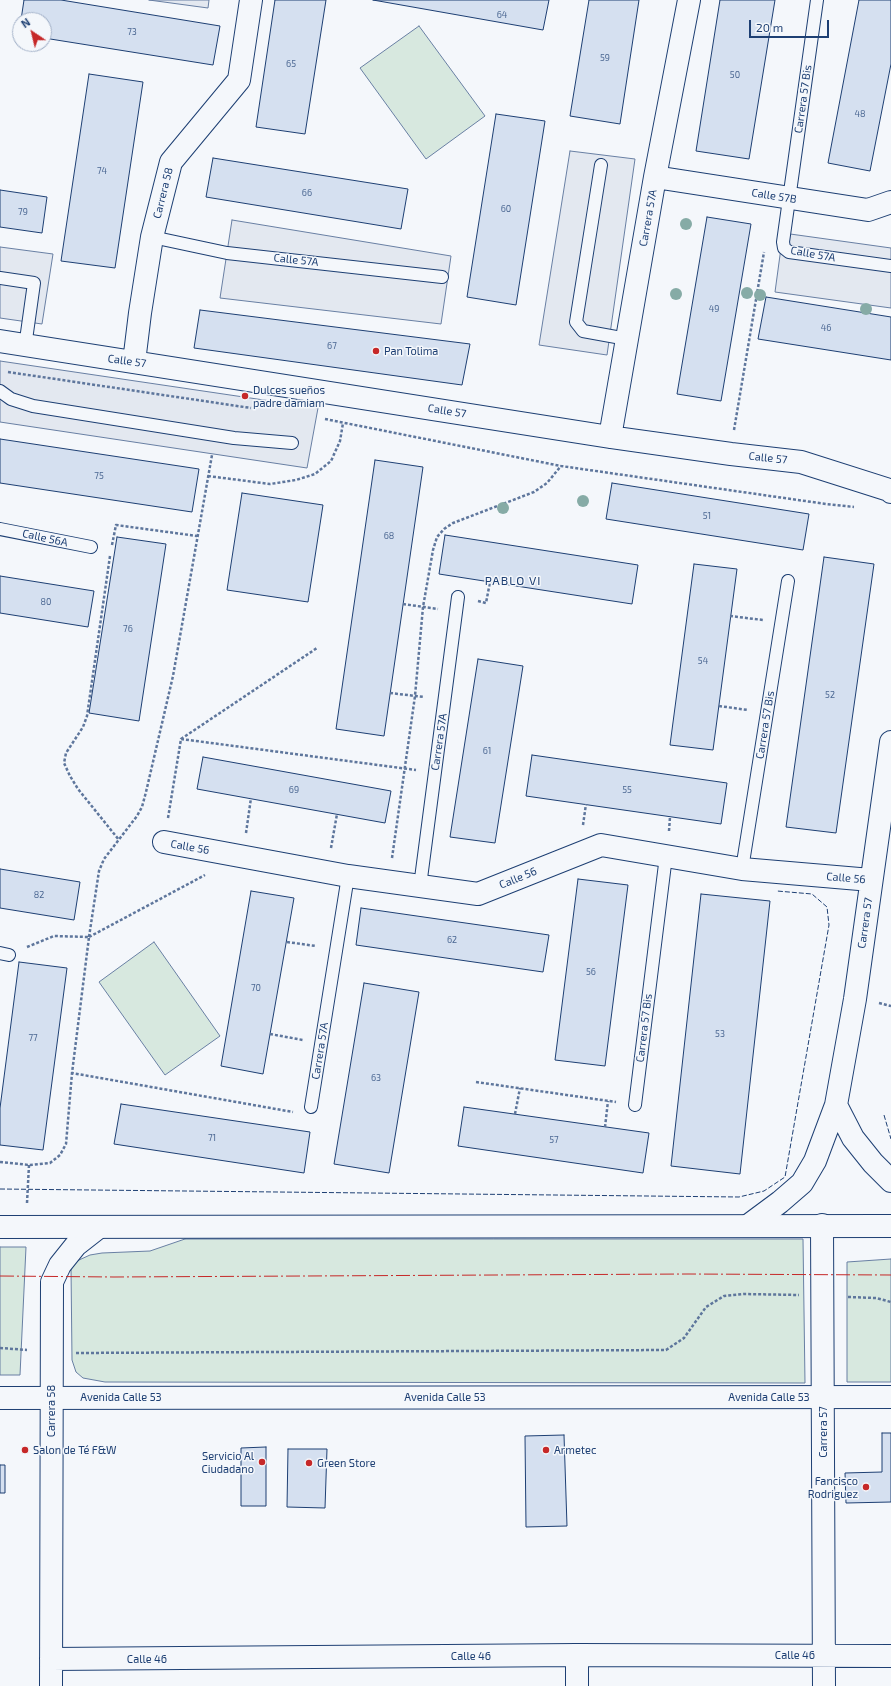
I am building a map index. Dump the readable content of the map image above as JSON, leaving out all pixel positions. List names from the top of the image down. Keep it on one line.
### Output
{"streets":{"street":["Carrera 58","Calle 57B","Carrera 57A","Calle 57","Calle 56","Carrera 57","Avenida Calle 53","Calle 46"],"lane":["Carrera 57 Bis","Calle 57A","Calle 56A"]},"crossings":[["Carrera 57 Bis","Calle 57B"],["Carrera 57 Bis","Calle 57A"],["Carrera 57 Bis","Calle 56"],["Carrera 58","Calle 57A"],["Carrera 58","Calle 57"],["Carrera 58","Avenida Calle 53"],["Carrera 58","Calle 46"],["Calle 57B","Carrera 57A"],["Calle 57B","Calle 57A"],["Carrera 57A","Calle 57"],["Carrera 57A","Calle 56"],["Calle 56","Carrera 57"],["Carrera 57","Avenida Calle 53"],["Carrera 57","Calle 46"]],"districts":["PABLO VI"],"places":["Pan Tolima","Dulces sueños padre damiam","Salon de Té F&W","Armetec","Servicio Al Ciudadano","Green Store","Fancisco Rodriguez"],"house_numbers":["64","73","59","65","50","48","74","66","60","79","49","46","67","75","51","68","80","76","54","52","61","69","55","82","62","56","70","53","77","63","71","57"],"scale_bar":"20 m","north":"top left"}
